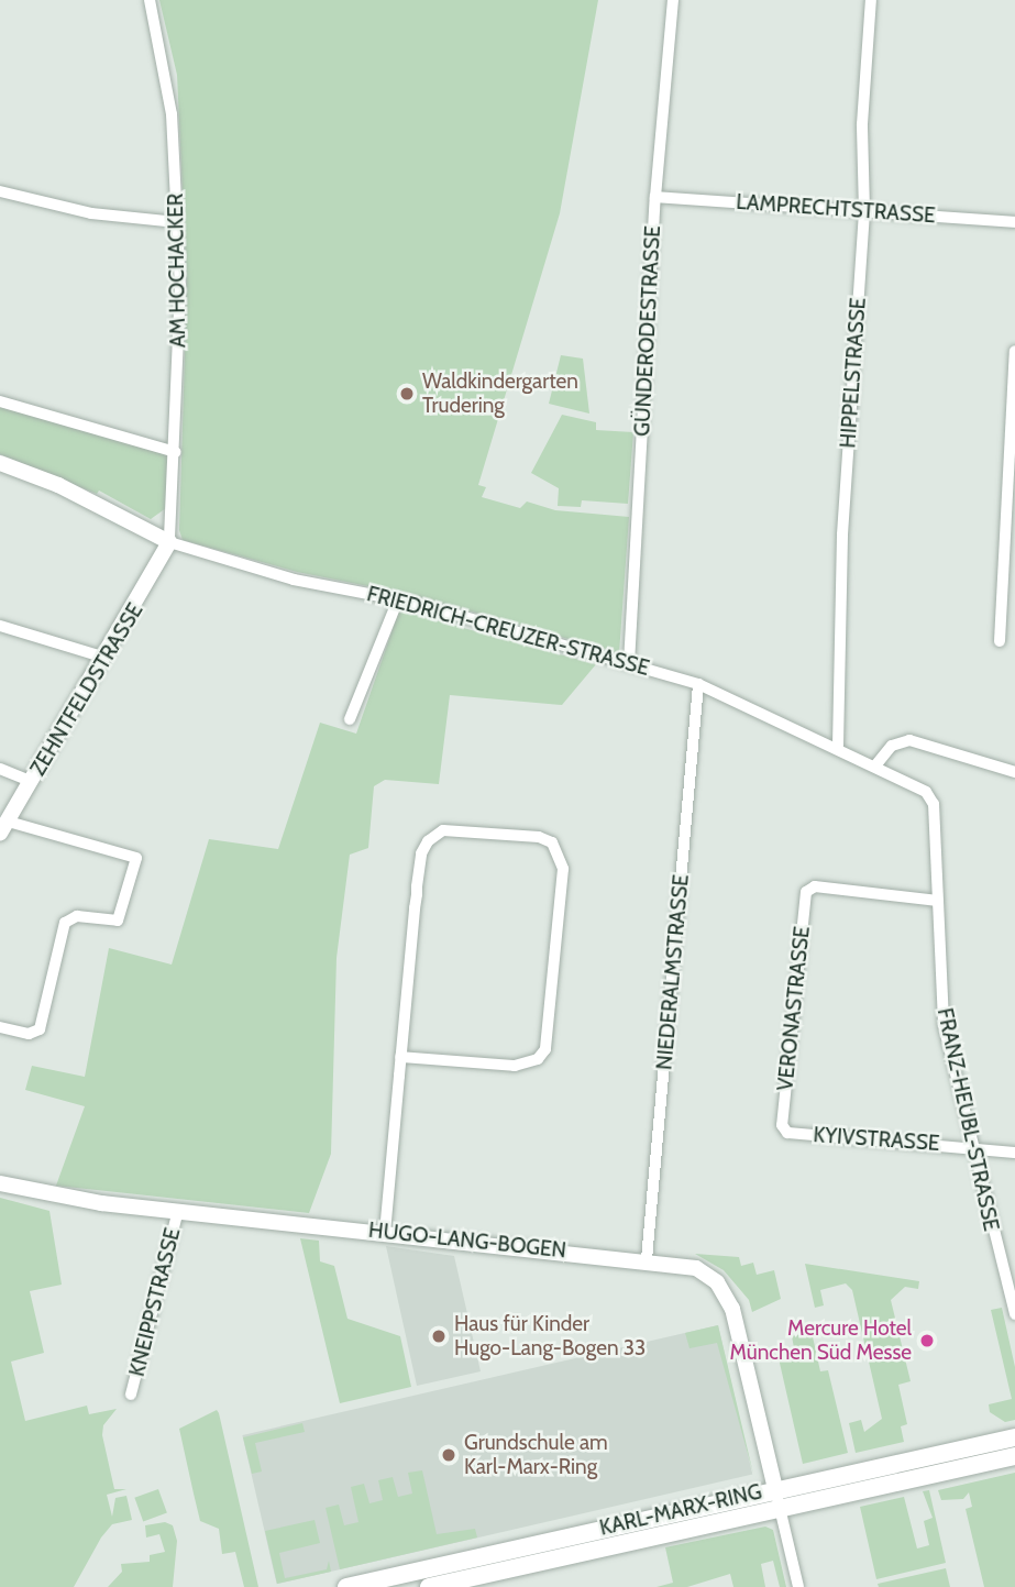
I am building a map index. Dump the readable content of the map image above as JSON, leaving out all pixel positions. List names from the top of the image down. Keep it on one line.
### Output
{"streets":{"main road":["KARL-MARX-RING"],"street":["LAMPRECHTSTRASSE","AM HOCHACKER","GÜNDERODESTRASSE","HIPPELSTRASSE","FRIEDRICH-CREUZER-STRASSE","ZEHNTFELDSTRASSE","NIEDERALMSTRASSE","VERONASTRASSE","FRANZ-HEUBL-STRASSE","KYIVSTRASSE","HUGO-LANG-BOGEN","KNEIPPSTRASSE"]},"crossings":[["LAMPRECHTSTRASSE","GÜNDERODESTRASSE"],["LAMPRECHTSTRASSE","HIPPELSTRASSE"],["AM HOCHACKER","FRIEDRICH-CREUZER-STRASSE"],["AM HOCHACKER","ZEHNTFELDSTRASSE"],["GÜNDERODESTRASSE","FRIEDRICH-CREUZER-STRASSE"],["HIPPELSTRASSE","FRIEDRICH-CREUZER-STRASSE"],["HIPPELSTRASSE","FRANZ-HEUBL-STRASSE"],["FRIEDRICH-CREUZER-STRASSE","ZEHNTFELDSTRASSE"],["FRIEDRICH-CREUZER-STRASSE","NIEDERALMSTRASSE"],["FRIEDRICH-CREUZER-STRASSE","FRANZ-HEUBL-STRASSE"],["NIEDERALMSTRASSE","HUGO-LANG-BOGEN"],["VERONASTRASSE","FRANZ-HEUBL-STRASSE"],["VERONASTRASSE","KYIVSTRASSE"],["FRANZ-HEUBL-STRASSE","KYIVSTRASSE"],["HUGO-LANG-BOGEN","KNEIPPSTRASSE"],["HUGO-LANG-BOGEN","KARL-MARX-RING"]],"places":["Waldkindergarten Trudering","Haus für Kinder Hugo-Lang-Bogen 33","Mercure Hotel München Süd Messe","Grundschule am Karl-Marx-Ring"]}
